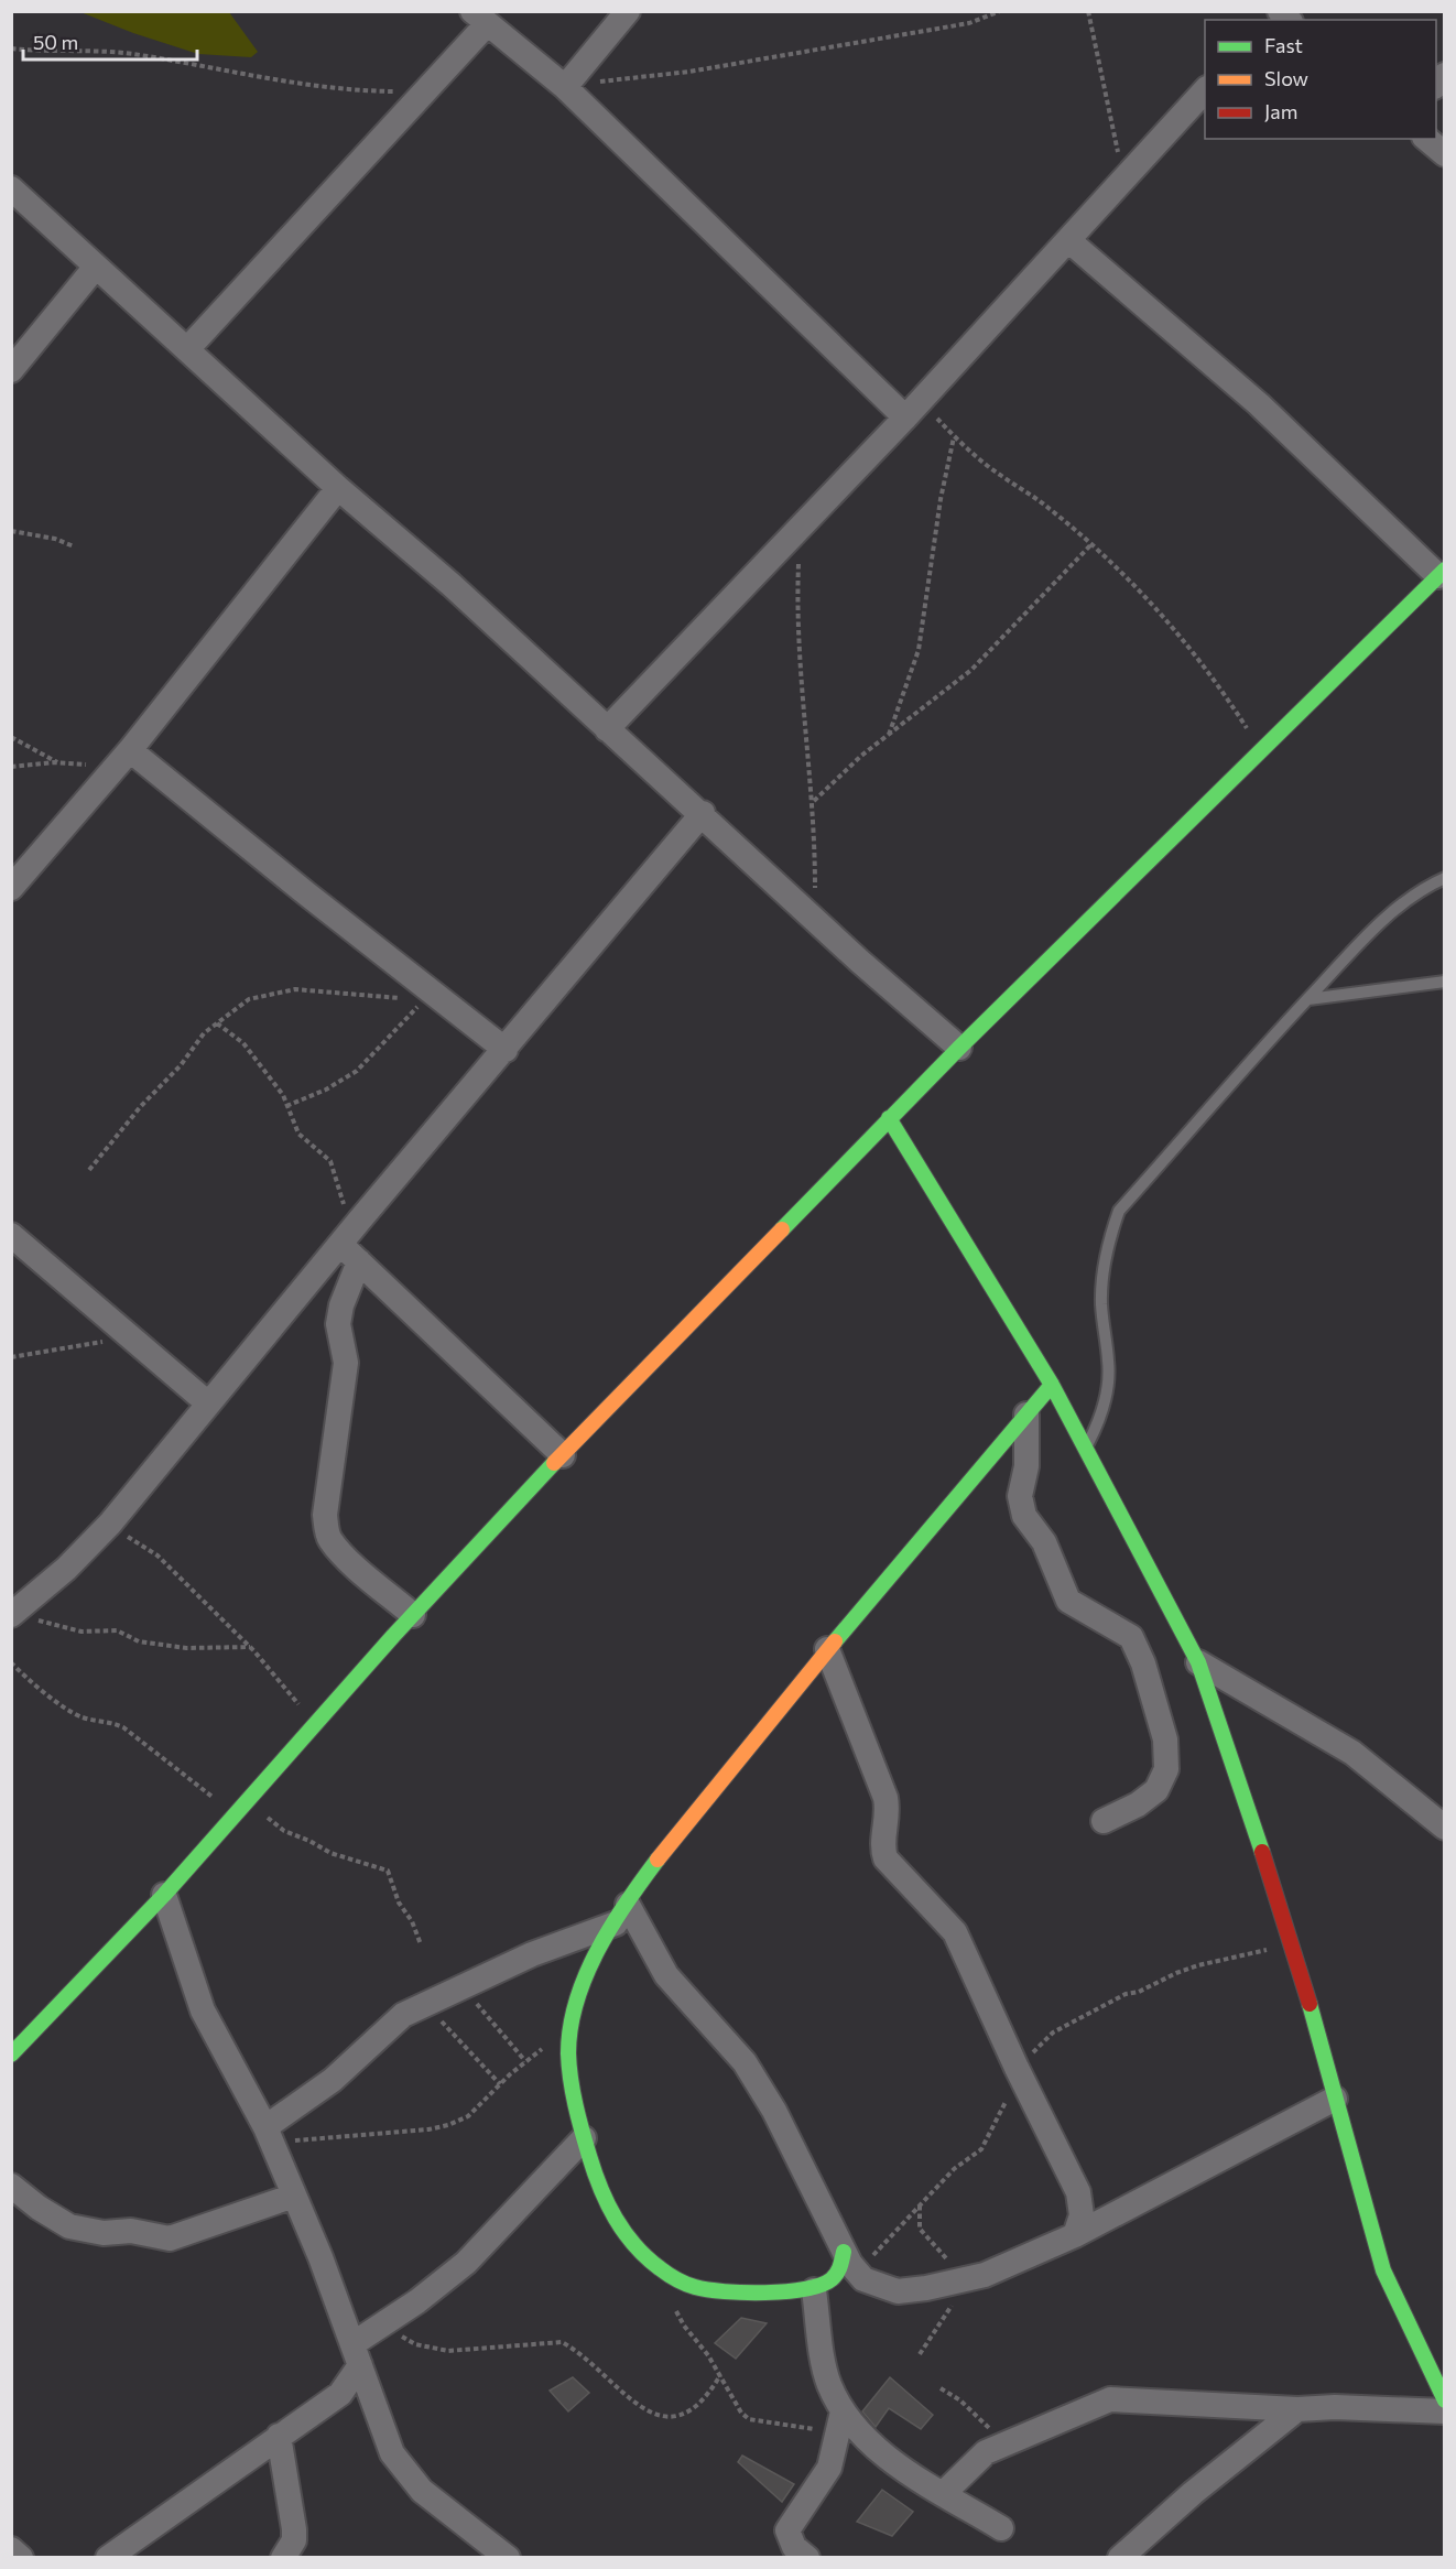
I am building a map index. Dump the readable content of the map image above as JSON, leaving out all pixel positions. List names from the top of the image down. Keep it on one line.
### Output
{"legend":["Fast","Slow","Jam"],"scale_bar":"50 m"}
